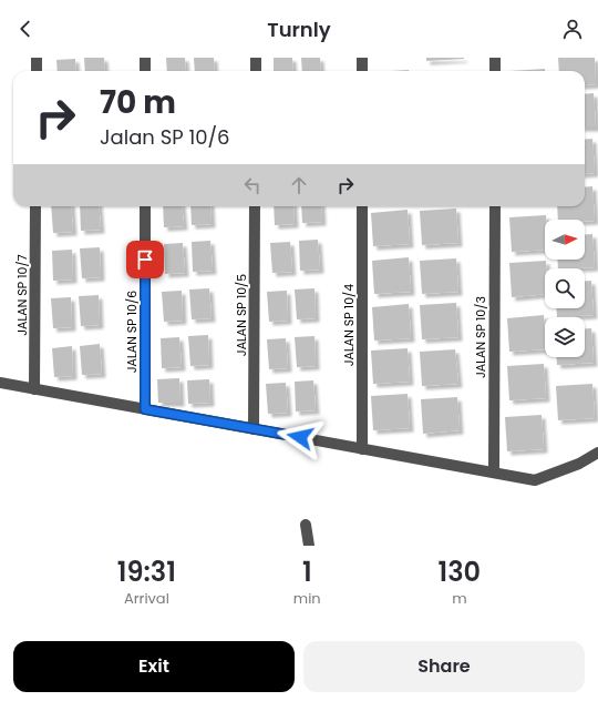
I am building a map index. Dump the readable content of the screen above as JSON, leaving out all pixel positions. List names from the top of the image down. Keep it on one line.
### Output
{"streets":{"street":["JALAN SP 10/7","JALAN SP 10/5","JALAN SP 10/4","JALAN SP 10/6","JALAN SP 10/3"]},"north":"right","page":{"header":"Turnly","turn":["70 m","Jalan SP 10/6"],"eta":["19:31","Arrival","1","min","130","m"],"buttons":["Exit","Share"]}}
